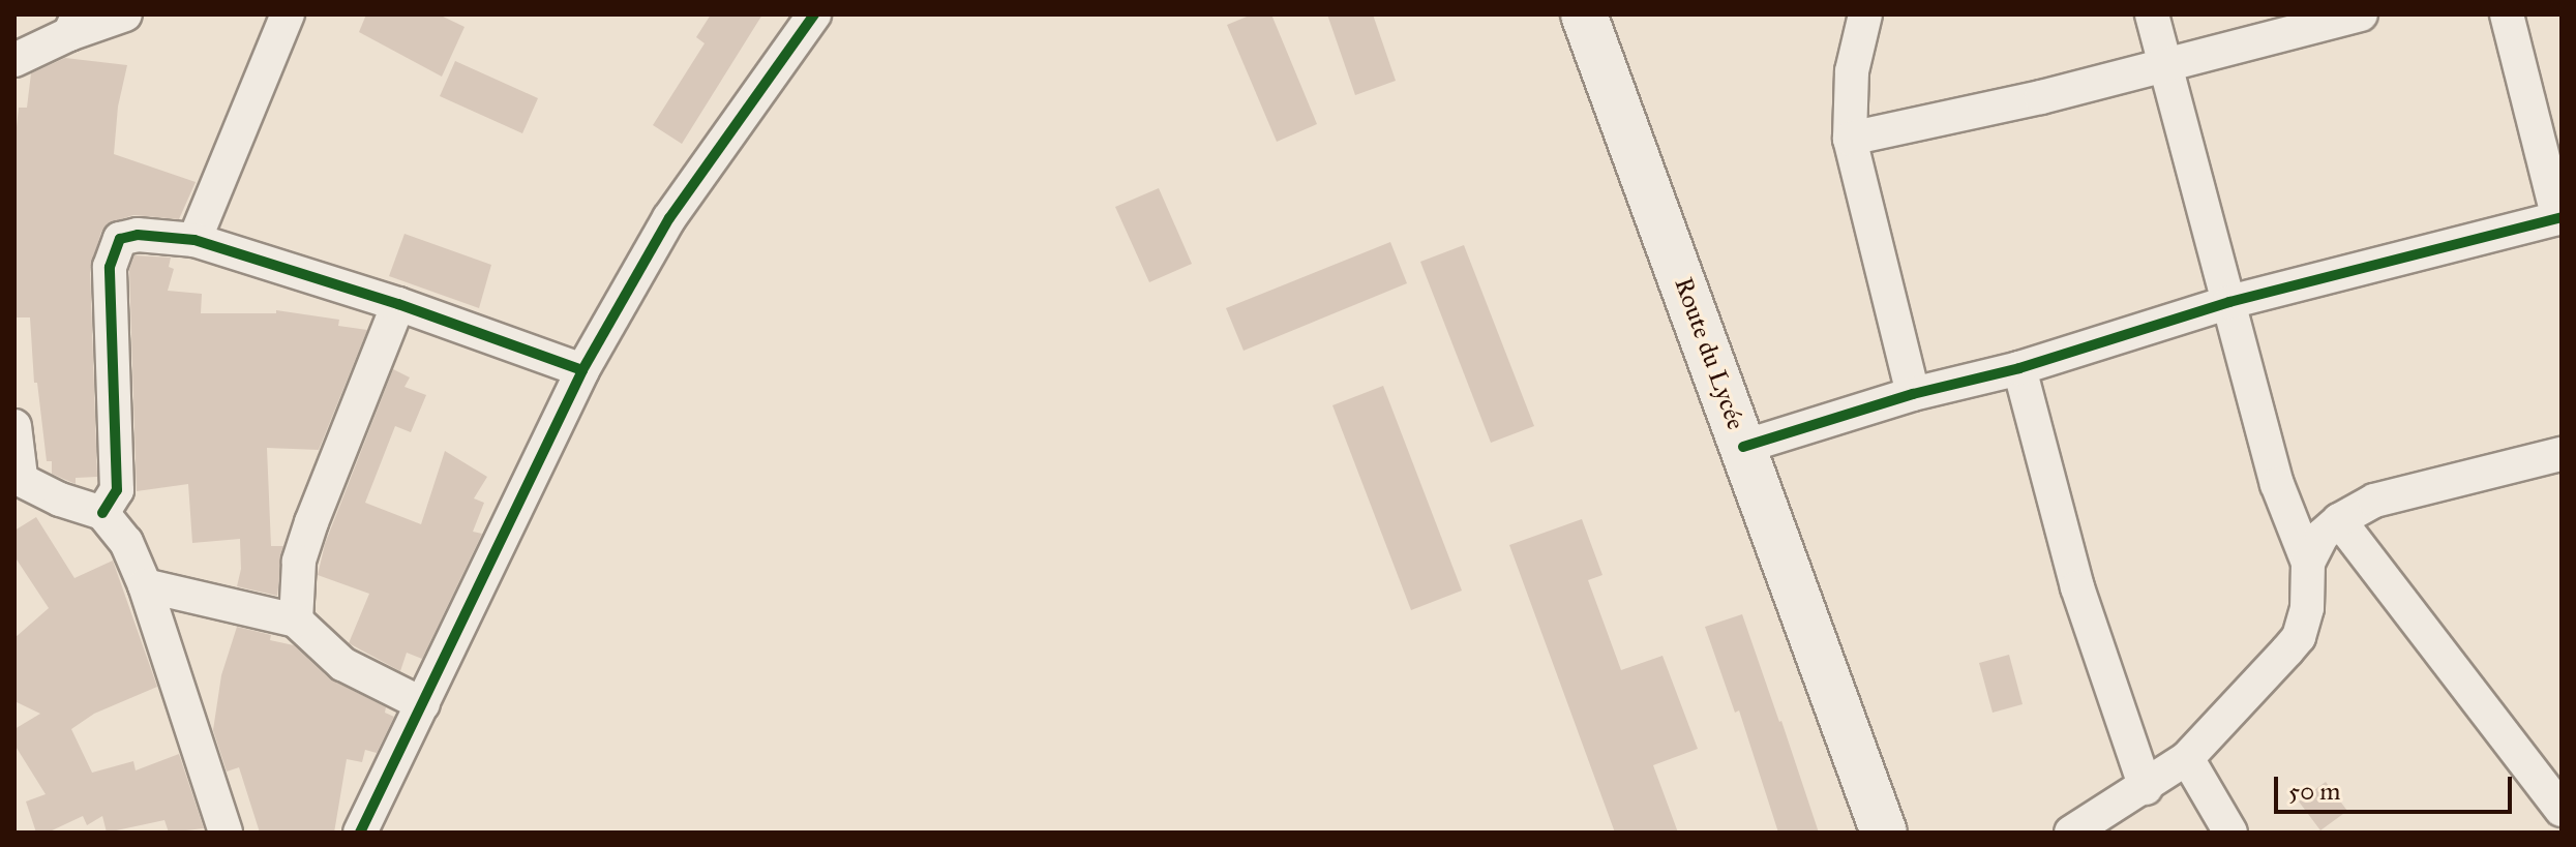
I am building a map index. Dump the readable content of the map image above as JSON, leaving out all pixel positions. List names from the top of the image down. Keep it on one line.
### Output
{"streets":{"main road":["Route du Lycée"]},"scale_bar":"50 m"}
